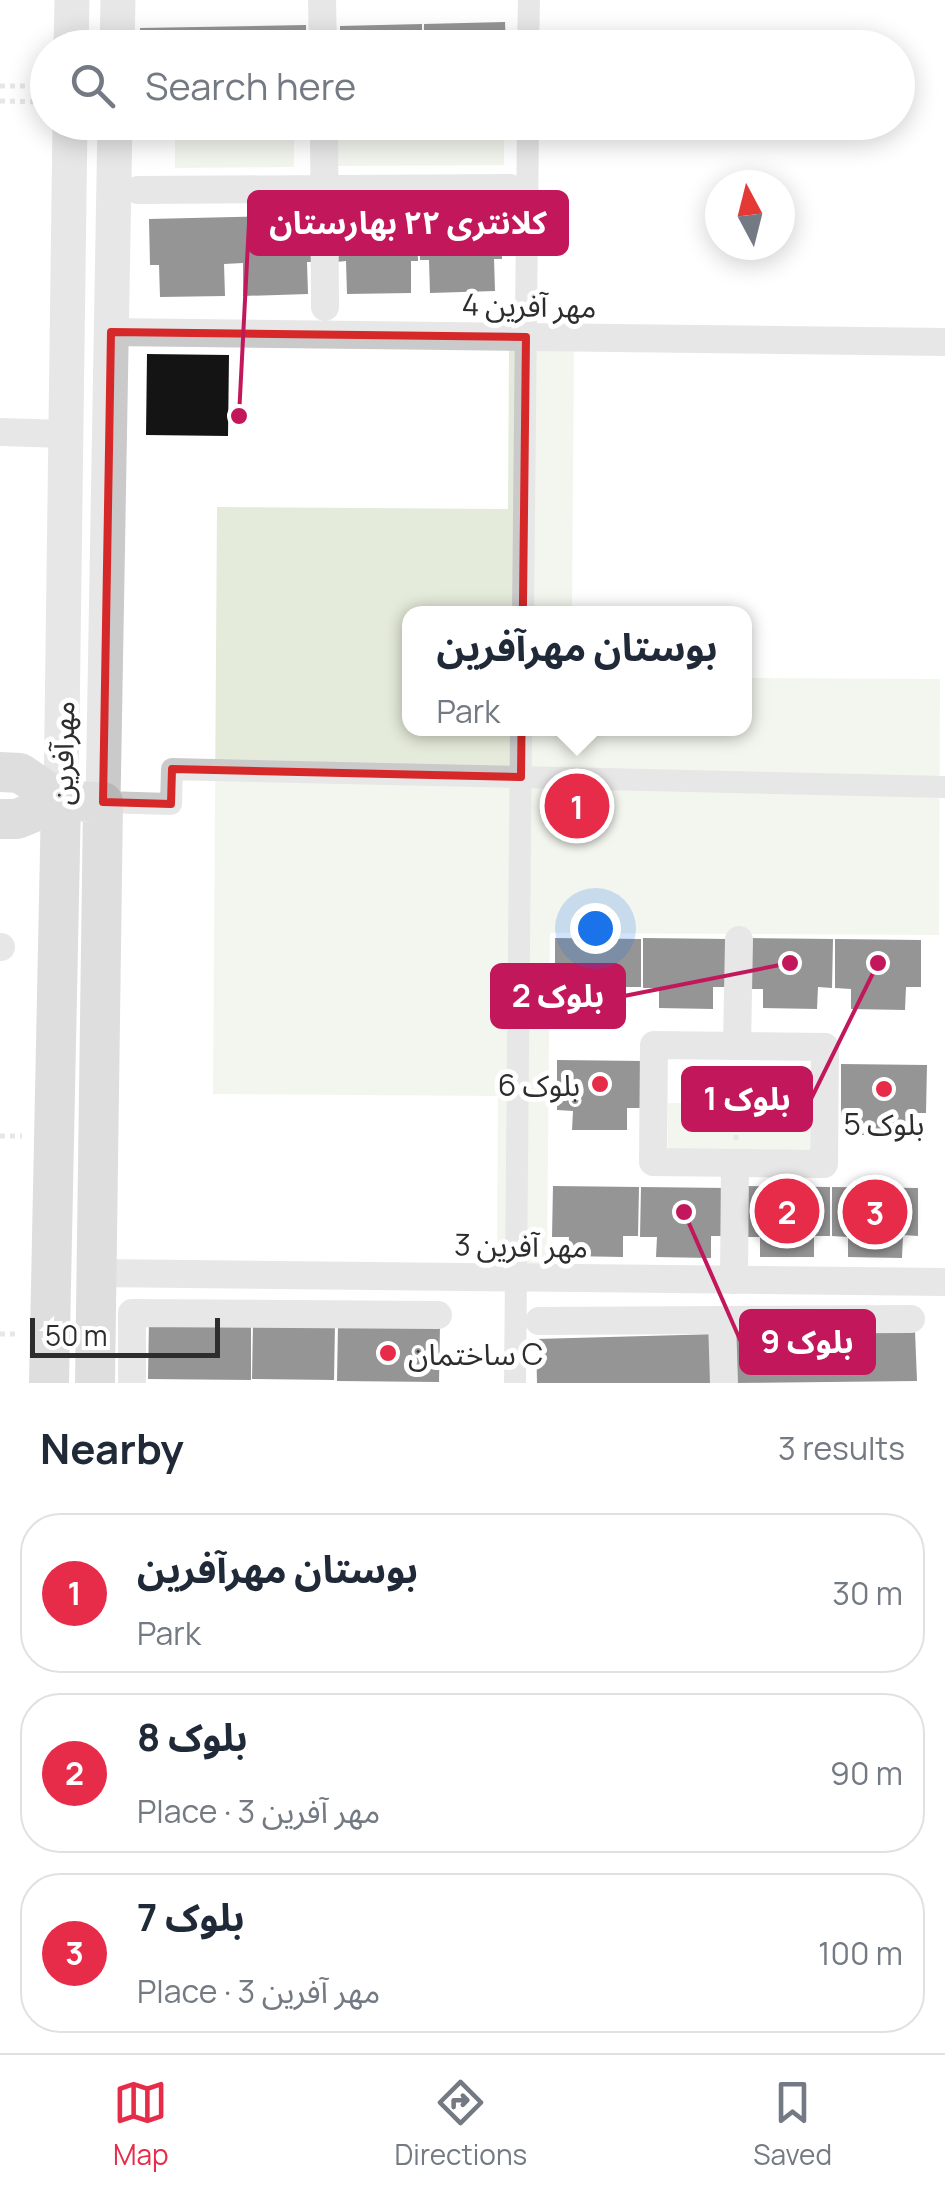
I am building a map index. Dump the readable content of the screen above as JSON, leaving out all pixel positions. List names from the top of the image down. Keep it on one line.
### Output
{"streets":{"main road":["مهرآفرین"],"street":["مهر آفرین 4","مهر آفرین 3"]},"crossings":[["مهر آفرین 4","مهرآفرین"],["مهرآفرین","مهر آفرین 3"]],"places":["کلانتری ۲۲ بهارستان","بلوک 2","بلوک 1","بلوک 6","بلوک 5","بلوک 9","ساختمان C"],"scale_bar":"50 m","north":"top","page":{"search":"Search here","popup":["بوستان مهرآفرین","Park"],"pins":["1","2","3"],"scale":"50 m","heading":["Nearby","3 results"],"list":[{"mark":"1","name":"بوستان مهرآفرین","note":"Park","value":"30 m"},{"mark":"2","name":"بلوک 8","note":"Place · مهر آفرین 3","value":"90 m"},{"mark":"3","name":"بلوک 7","note":"Place · مهر آفرین 3","value":"100 m"}],"nav":["Map","Directions","Saved"]}}
